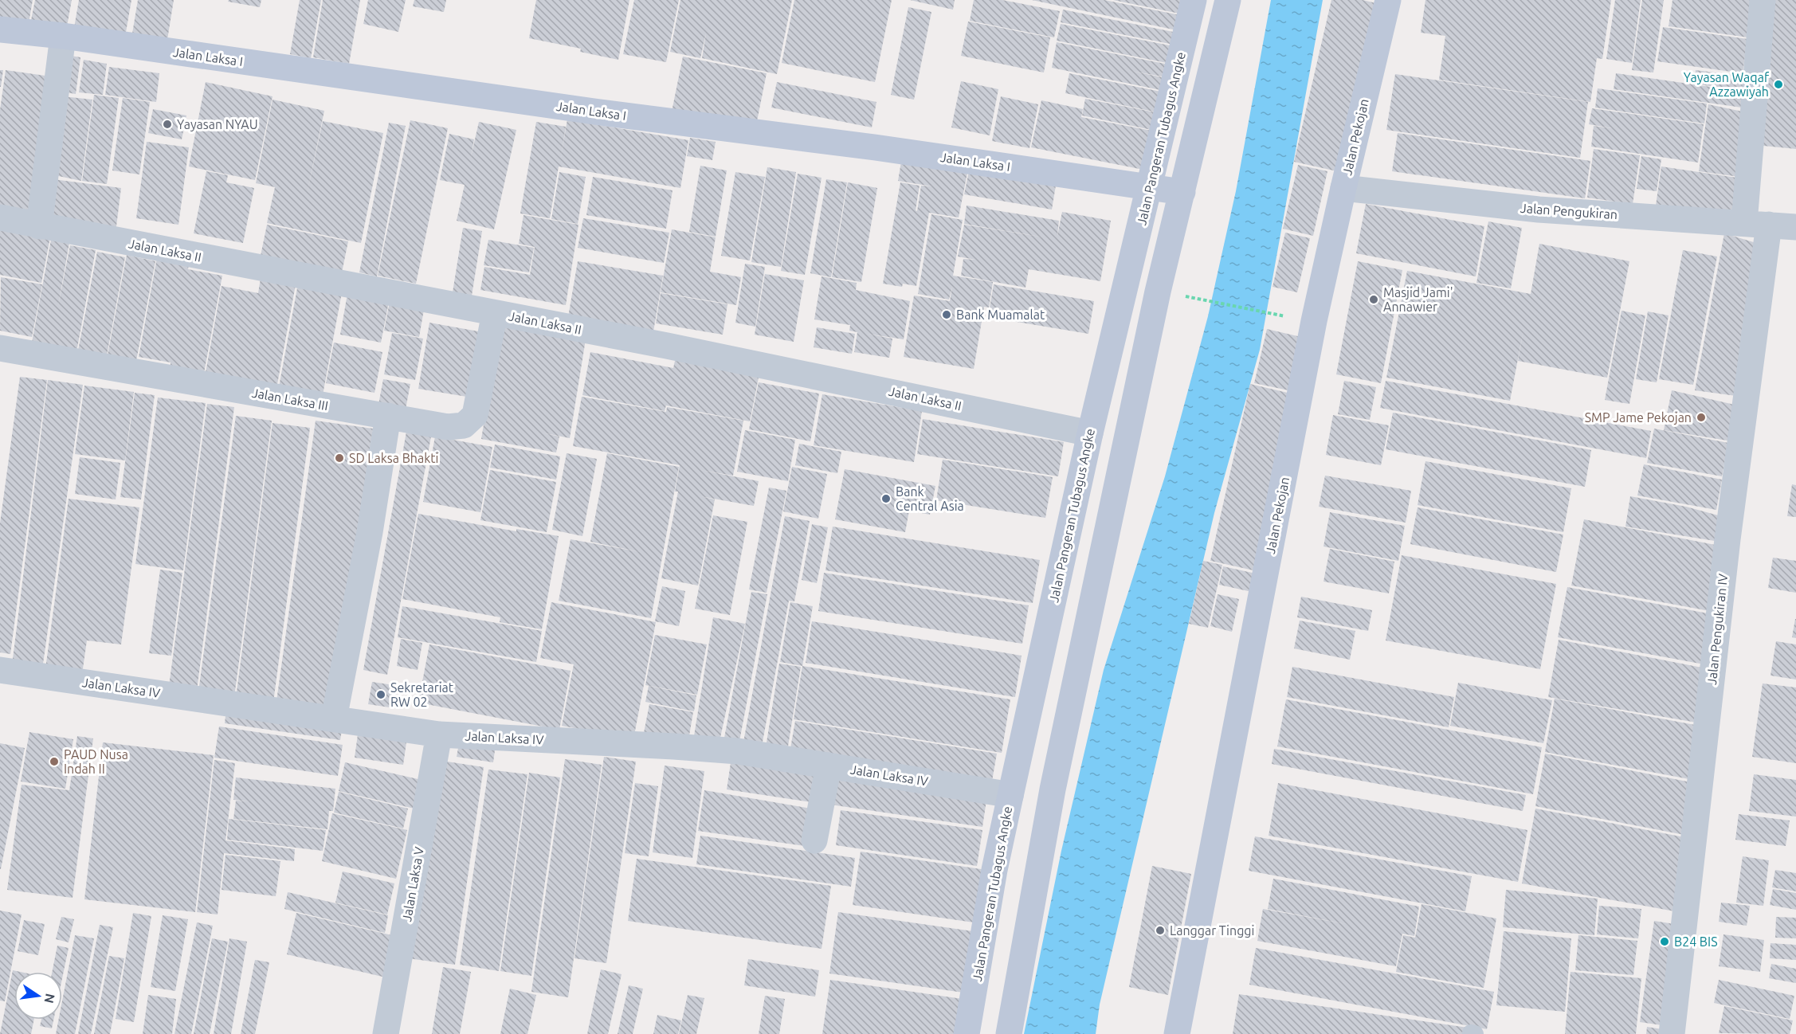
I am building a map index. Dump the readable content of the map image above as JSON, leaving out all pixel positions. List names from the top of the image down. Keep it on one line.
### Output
{"streets":{"street":["Jalan Laksa I","Jalan Pekojan","Jalan Pangeran Tubagus Angke","Jalan Pengukiran","Jalan Laksa II","Jalan Laksa III","Jalan Pengukiran IV","Jalan Laksa IV","Jalan Laksa V"]},"crossings":[["Jalan Laksa I","Jalan Pangeran Tubagus Angke"],["Jalan Pekojan","Jalan Pengukiran"],["Jalan Pangeran Tubagus Angke","Jalan Laksa II"],["Jalan Pangeran Tubagus Angke","Jalan Laksa IV"],["Jalan Pengukiran","Jalan Pengukiran IV"],["Jalan Laksa II","Jalan Laksa III"],["Jalan Laksa IV","Jalan Laksa V"]],"places":["Yayasan Waqaf Azzawiyah","Yayasan NYAU","Masjid Jami' Annawier","Bank Muamalat","SMP Jame Pekojan","SD Laksa Bhakti","Bank Central Asia","Sekretariat RW 02","PAUD Nusa Indah II","Langgar Tinggi","B24 BIS"],"north":"right"}
